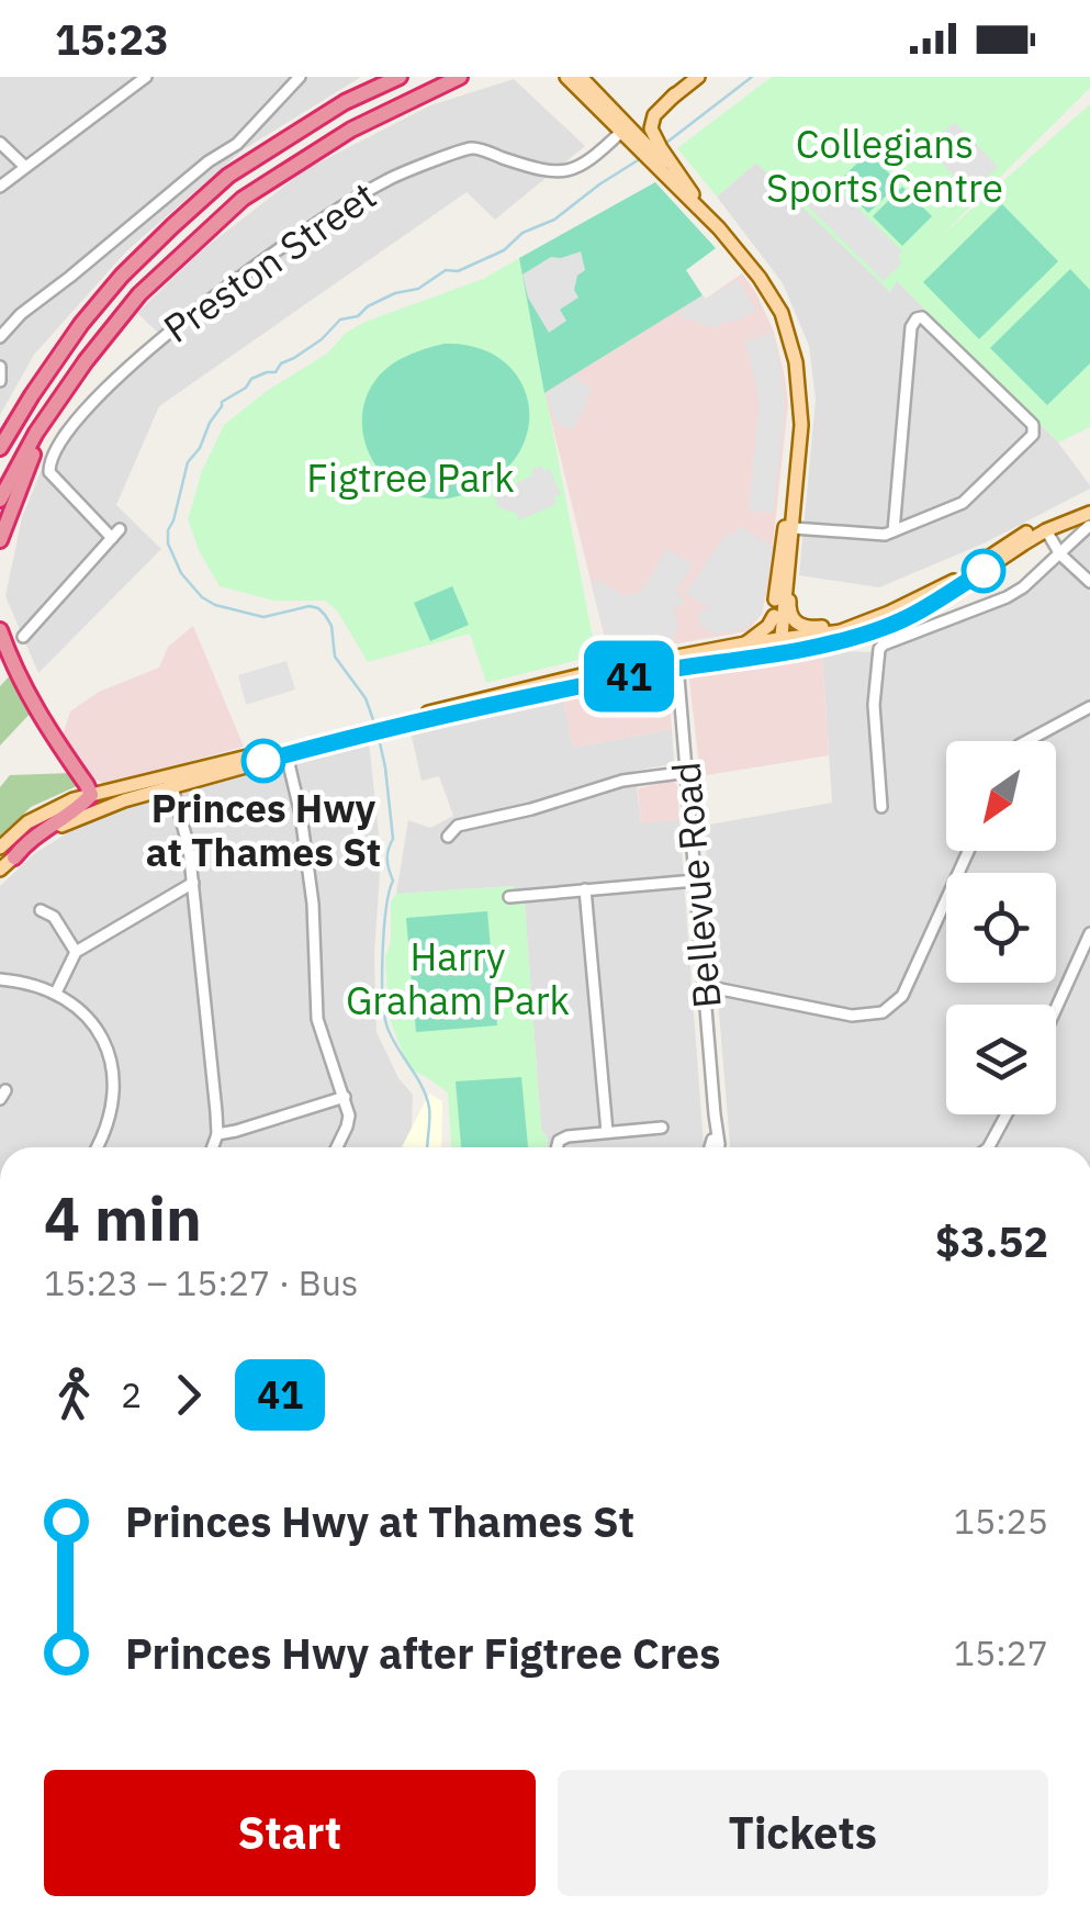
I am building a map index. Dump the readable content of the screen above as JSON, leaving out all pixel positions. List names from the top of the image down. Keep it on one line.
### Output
{"streets":{"street":["Preston Street","Bellevue Road"]},"parks":["Collegians Sports Centre","Figtree Park","Harry Graham Park"],"places":["Princes Hwy at Thames St"],"lines":["bus line 41"],"north":"bottom left","page":{"status":"15:23","on_map":"41","heading":["4 min","15:23 – 15:27 · Bus","$3.52"],"legs":["2","41"],"list":[{"name":"Princes Hwy at Thames St","value":"15:25"},{"name":"Princes Hwy after Figtree Cres","value":"15:27"}],"buttons":["Start","Tickets"]}}
